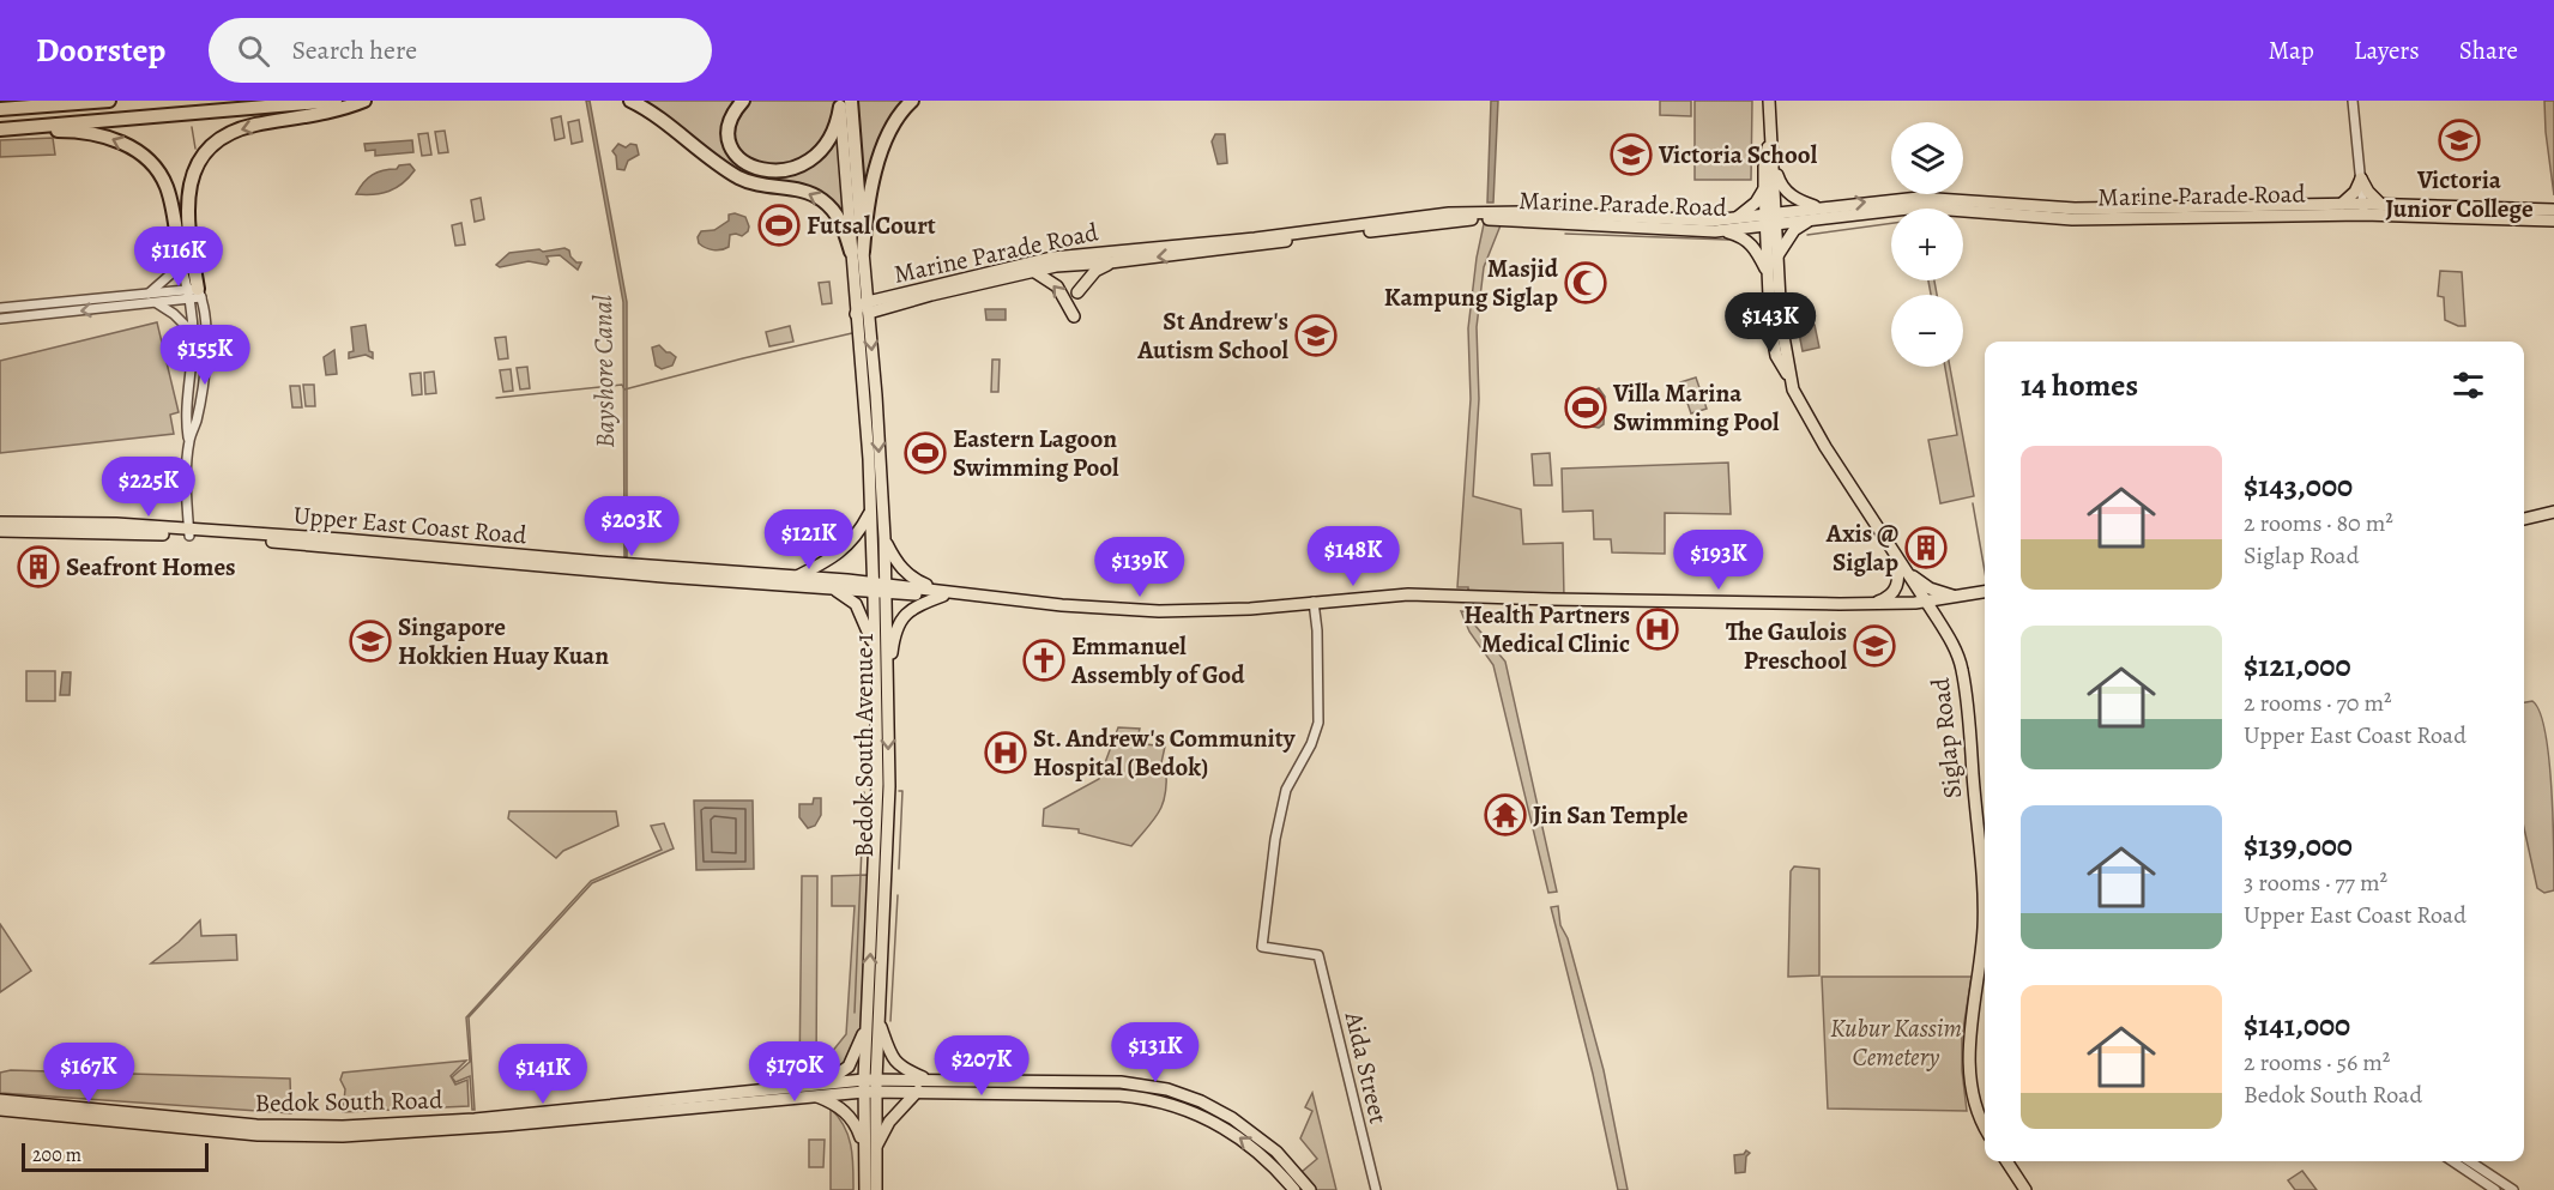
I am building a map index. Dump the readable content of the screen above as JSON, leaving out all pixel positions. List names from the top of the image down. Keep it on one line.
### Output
{"streets":{"main road":["Marine Parade Road","Upper East Coast Road","Siglap Road","Bedok South Avenue 1","Bedok South Road"],"street":["Aida Street"]},"crossings":[["Marine Parade Road","Siglap Road"],["Marine Parade Road","Bedok South Avenue 1"],["Upper East Coast Road","Bedok South Avenue 1"],["Upper East Coast Road","Aida Street"],["Bedok South Avenue 1","Bedok South Road"]],"water":["Bayshore Canal"],"parks":["Kubur Kassim Cemetery"],"places":{"school or university":["Victoria Junior College","Victoria School","St Andrew's Autism School","Singapore Hokkien Huay Kuan","The Gaulois Preschool"],"sports":["Futsal Court","Villa Marina Swimming Pool","Eastern Lagoon Swimming Pool"],"mosque":["Masjid Kampung Siglap"],"building":["Axis @ Siglap","Seafront Homes"],"hospital":["Health Partners Medical Clinic","St. Andrew's Community Hospital (Bedok)"],"church":["Emmanuel Assembly of God"],"temple":["Jin San Temple"]},"scale_bar":"200 m","page":{"header":"Doorstep","search":"Search here","nav":["Map","Layers","Share"],"map_buttons":["+","−"],"price":["$116K","$143K","$155K","$225K","$203K","$121K","$148K","$193K","$139K","$131K","$207K","$170K","$167K","$141K"],"heading":"14 homes","list":[{"name":"$143,000","note":"2 rooms · 80 m² · Siglap Road"},{"name":"$121,000","note":"2 rooms · 70 m² · Upper East Coast Road"},{"name":"$139,000","note":"3 rooms · 77 m² · Upper East Coast Road"},{"name":"$141,000","note":"2 rooms · 56 m² · Bedok South Road"}],"scale":"200 m"}}
